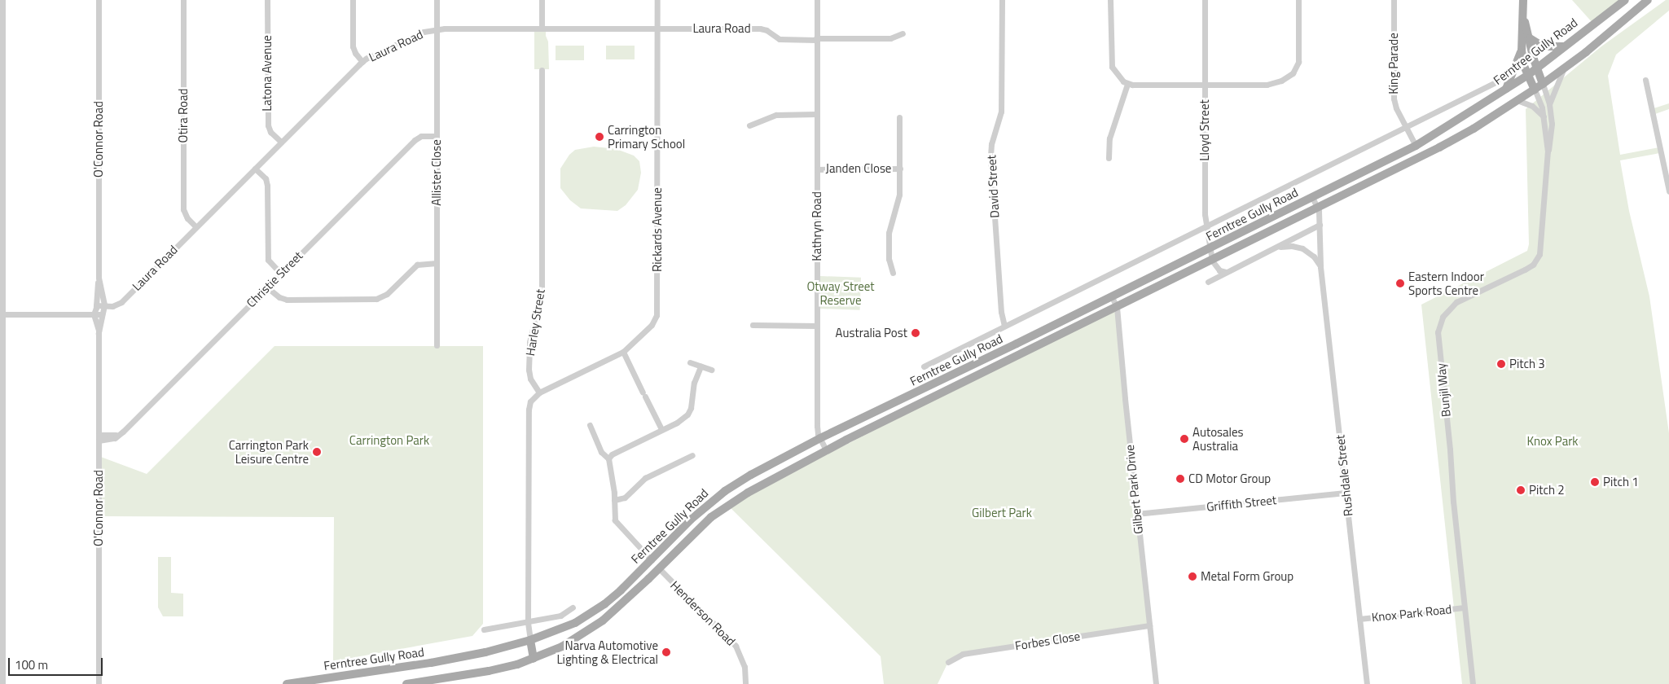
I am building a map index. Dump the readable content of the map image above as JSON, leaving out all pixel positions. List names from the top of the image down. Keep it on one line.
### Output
{"streets":{"main road":["Ferntree Gully Road"],"street":["Laura Road","King Parade","Latona Avenue","Otira Road","Lloyd Street","O'Connor Road","Janden Close","Allister Close","David Street","Kathryn Road","Rickards Avenue","Christie Street","Harley Street","Bunjil Way","Rushdale Street","Gilbert Park Drive","Griffith Street","Henderson Road","Knox Park Road","Forbes Close"]},"crossings":[["Laura Road","Latona Avenue"],["Laura Road","Otira Road"],["Laura Road","O'Connor Road"],["Laura Road","Allister Close"],["Laura Road","Kathryn Road"],["Laura Road","Rickards Avenue"],["Ferntree Gully Road","King Parade"],["Ferntree Gully Road","Lloyd Street"],["Ferntree Gully Road","David Street"],["Ferntree Gully Road","Kathryn Road"],["Ferntree Gully Road","Bunjil Way"],["Ferntree Gully Road","Rushdale Street"],["Ferntree Gully Road","Gilbert Park Drive"],["Ferntree Gully Road","Henderson Road"],["O'Connor Road","Christie Street"],["Janden Close","Kathryn Road"],["Allister Close","Christie Street"],["Rickards Avenue","Harley Street"],["Bunjil Way","Knox Park Road"],["Rushdale Street","Griffith Street"],["Rushdale Street","Knox Park Road"],["Gilbert Park Drive","Griffith Street"],["Gilbert Park Drive","Forbes Close"]],"parks":["Otway Street Reserve","Carrington Park","Knox Park","Gilbert Park"],"places":["Carrington Primary School","Eastern Indoor Sports Centre","Australia Post","Pitch 3","Autosales Australia","Carrington Park Leisure Centre","CD Motor Group","Pitch 1","Pitch 2","Metal Form Group","Narva Automotive Lighting & Electrical"],"scale_bar":"100 m"}
